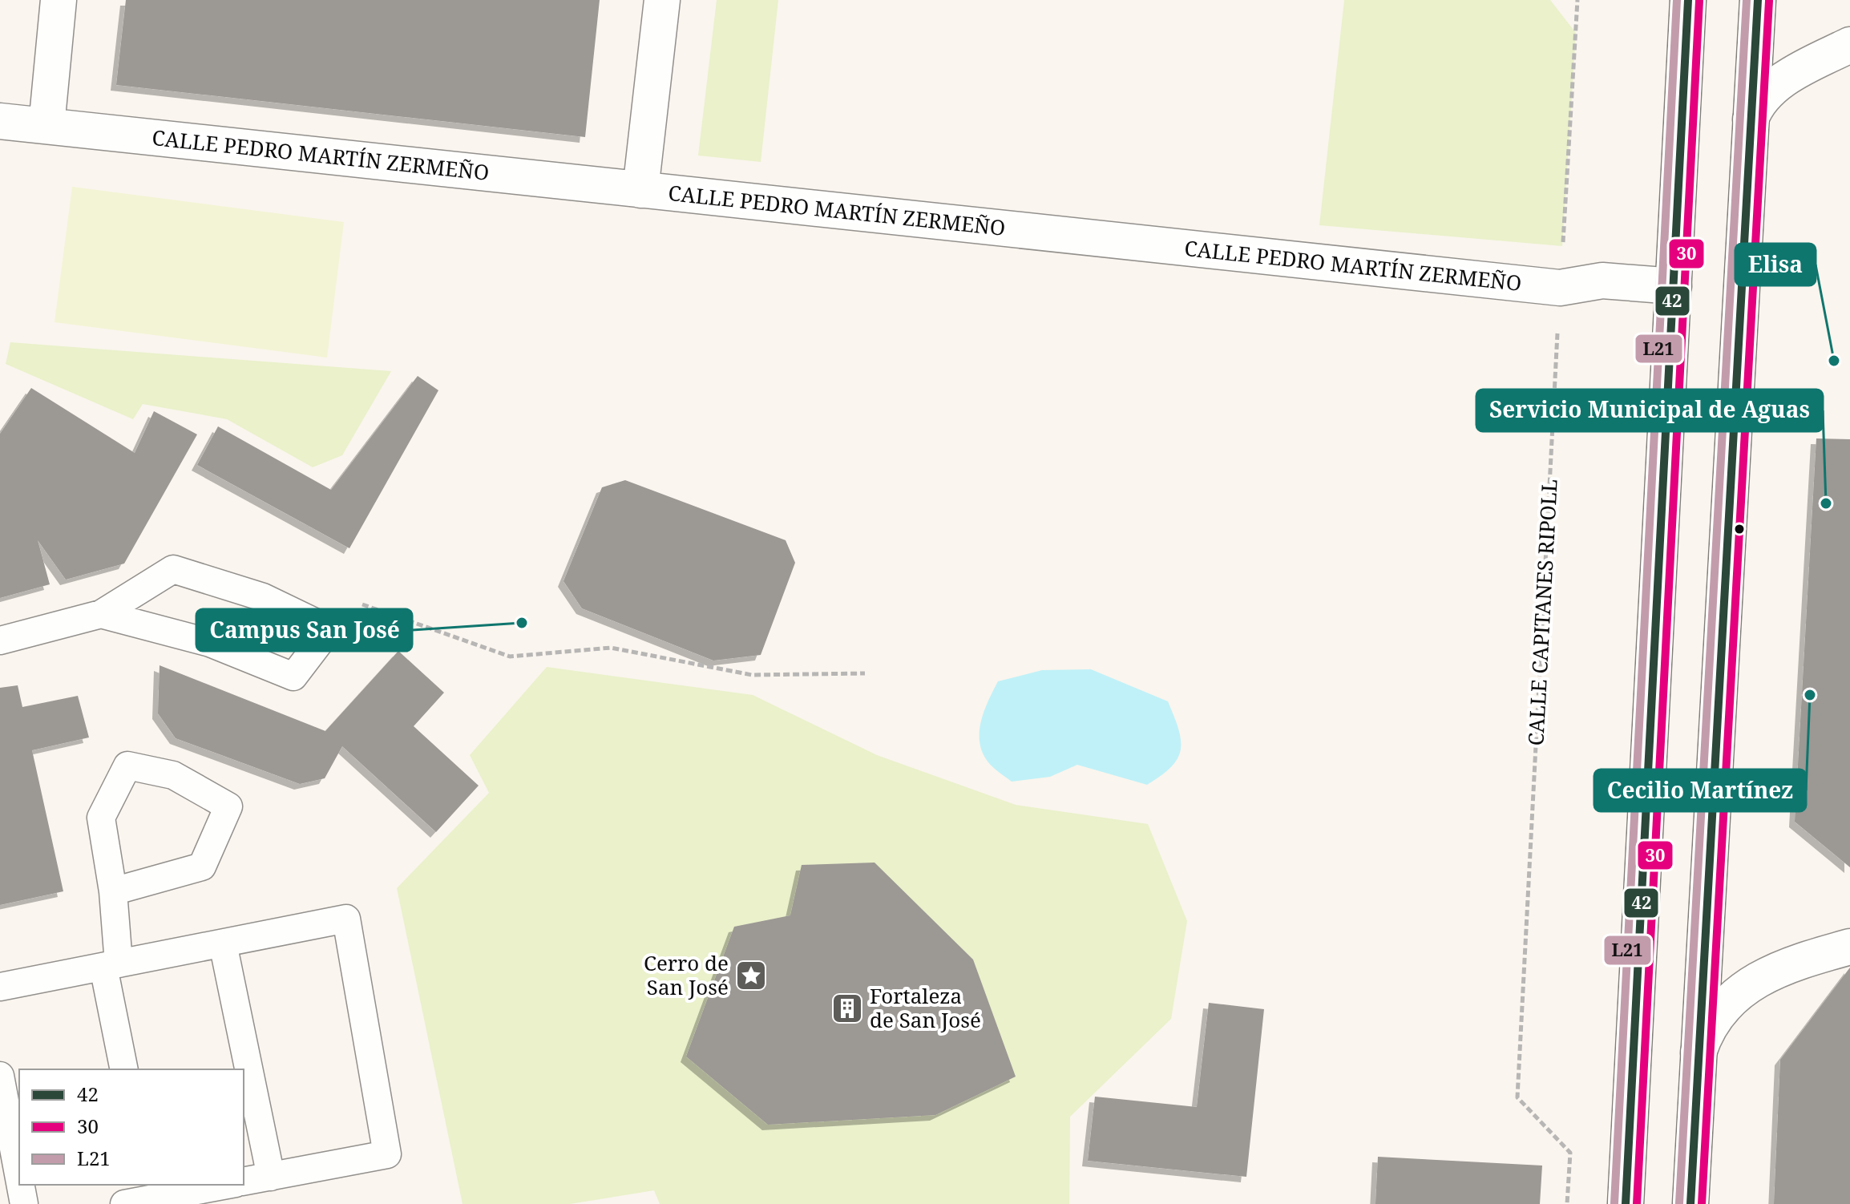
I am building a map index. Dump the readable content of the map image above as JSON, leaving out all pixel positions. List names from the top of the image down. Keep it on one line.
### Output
{"streets":{"street":["CALLE PEDRO MARTÍN ZERMEÑO"],"path":["CALLE CAPITANES RIPOLL"]},"crossings":[["CALLE PEDRO MARTÍN ZERMEÑO","CALLE CAPITANES RIPOLL"]],"places":{"other":["Elisa","Servicio Municipal de Aguas","Campus San José","Cecilio Martínez"],"place":["Cerro de San José"],"building":["Fortaleza de San José"]},"lines":["transit line 42","transit line L21","transit line 30"],"legend":["42","30","L21"]}
